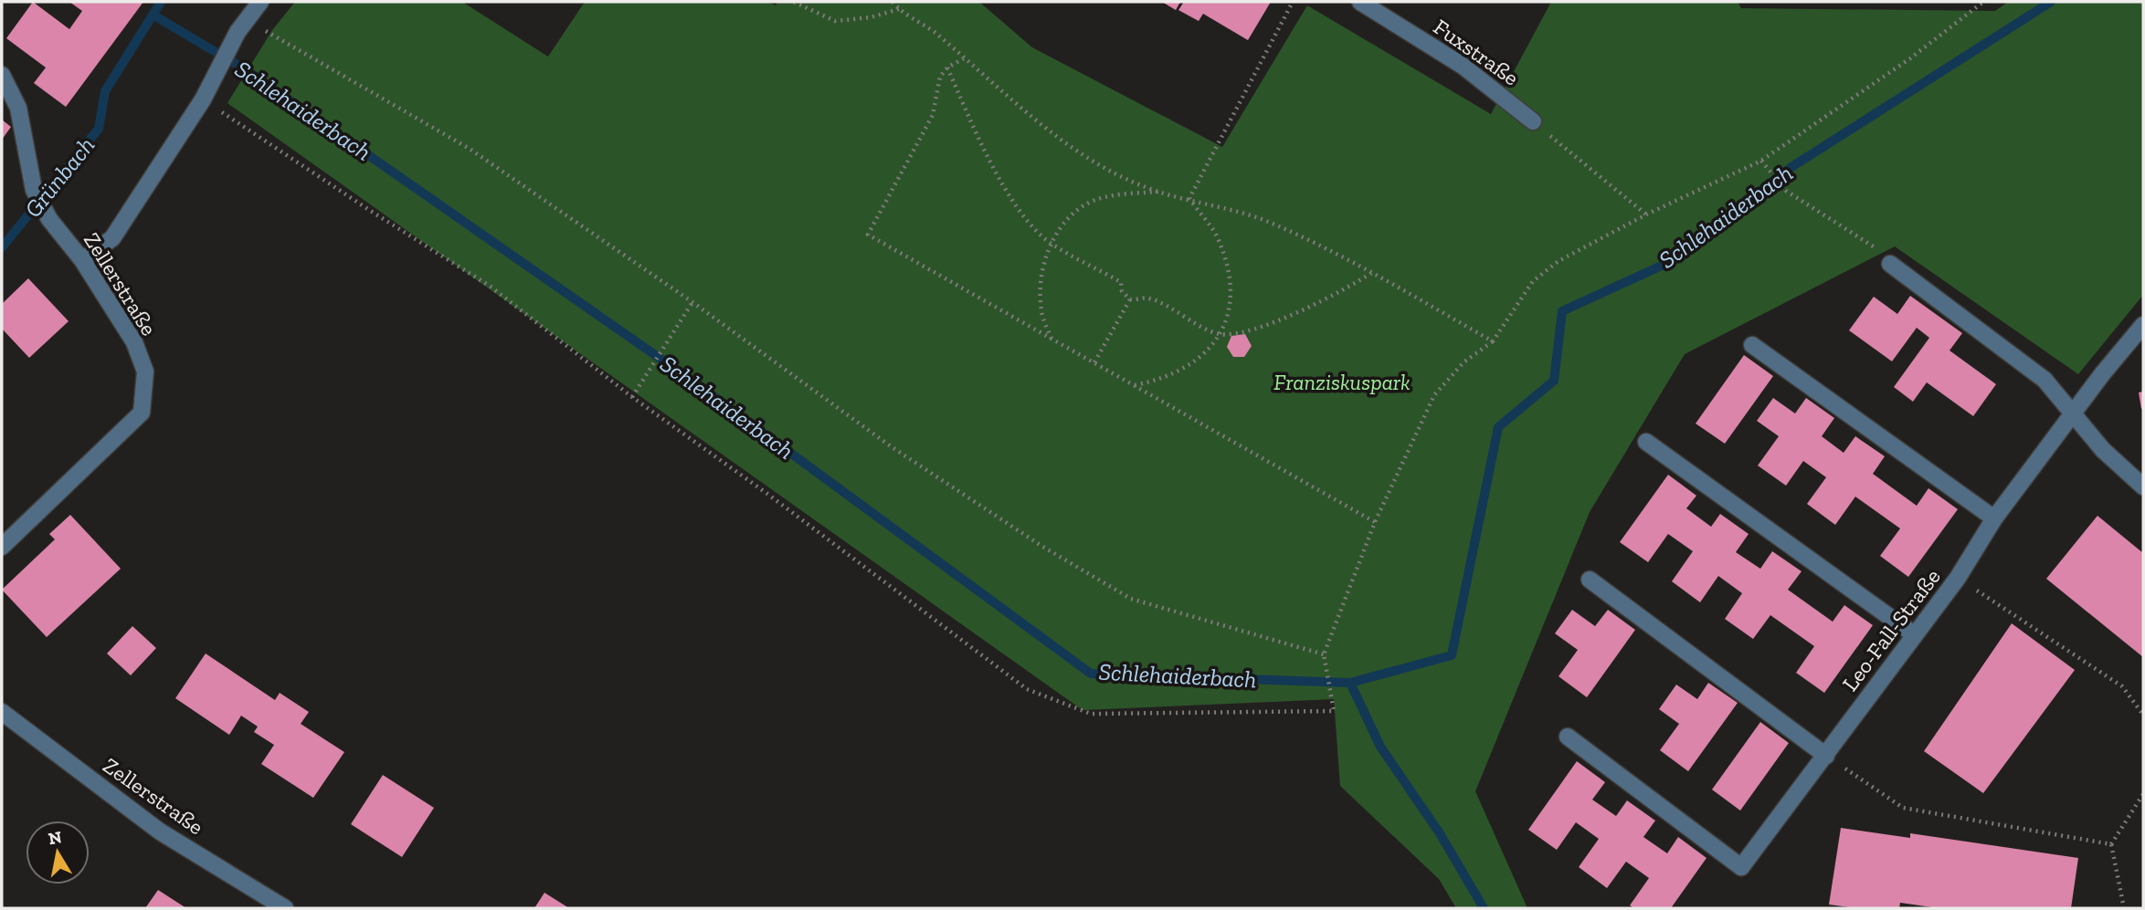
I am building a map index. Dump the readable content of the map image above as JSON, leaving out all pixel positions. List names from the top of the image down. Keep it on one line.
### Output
{"streets":{"street":["Fuxstraße","Zellerstraße","Leo-Fall-Straße"]},"water":["Schlehaiderbach","Grünbach"],"parks":["Franziskuspark"],"north":"top"}
